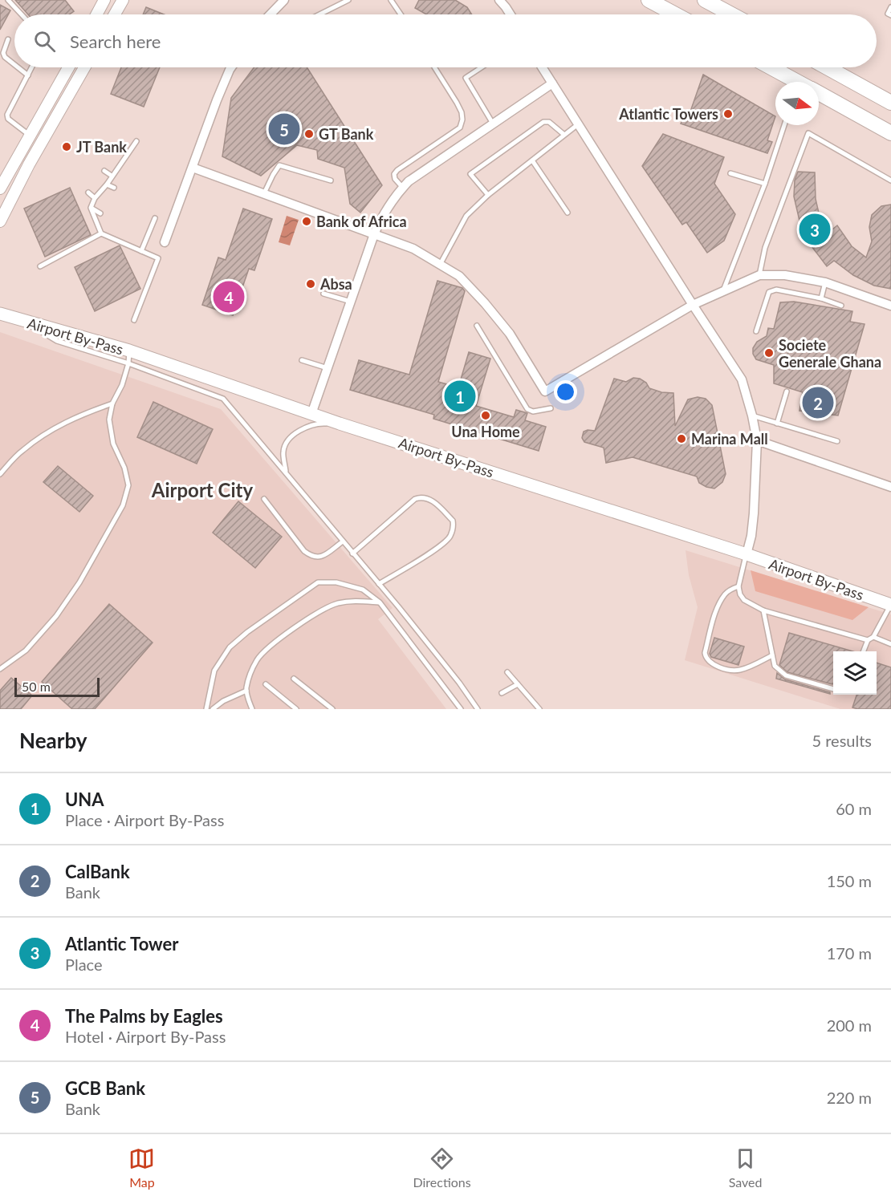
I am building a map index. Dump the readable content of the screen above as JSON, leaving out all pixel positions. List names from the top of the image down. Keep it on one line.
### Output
{"streets":{"main road":["Airport By-Pass"]},"districts":["Airport City"],"places":["Atlantic Towers","GT Bank","JT Bank","Bank of Africa","Absa","Societe Generale Ghana","Una Home","Marina Mall"],"scale_bar":"50 m","north":"right","page":{"search":"Search here","pins":["5","3","4","1","2"],"scale":"50 m","heading":["Nearby","5 results"],"list":[{"mark":"1","name":"UNA","note":"Place · Airport By-Pass","value":"60 m"},{"mark":"2","name":"CalBank","note":"Bank","value":"150 m"},{"mark":"3","name":"Atlantic Tower","note":"Place","value":"170 m"},{"mark":"4","name":"The Palms by Eagles","note":"Hotel · Airport By-Pass","value":"200 m"},{"mark":"5","name":"GCB Bank","note":"Bank","value":"220 m"}],"nav":["Map","Directions","Saved"]}}
